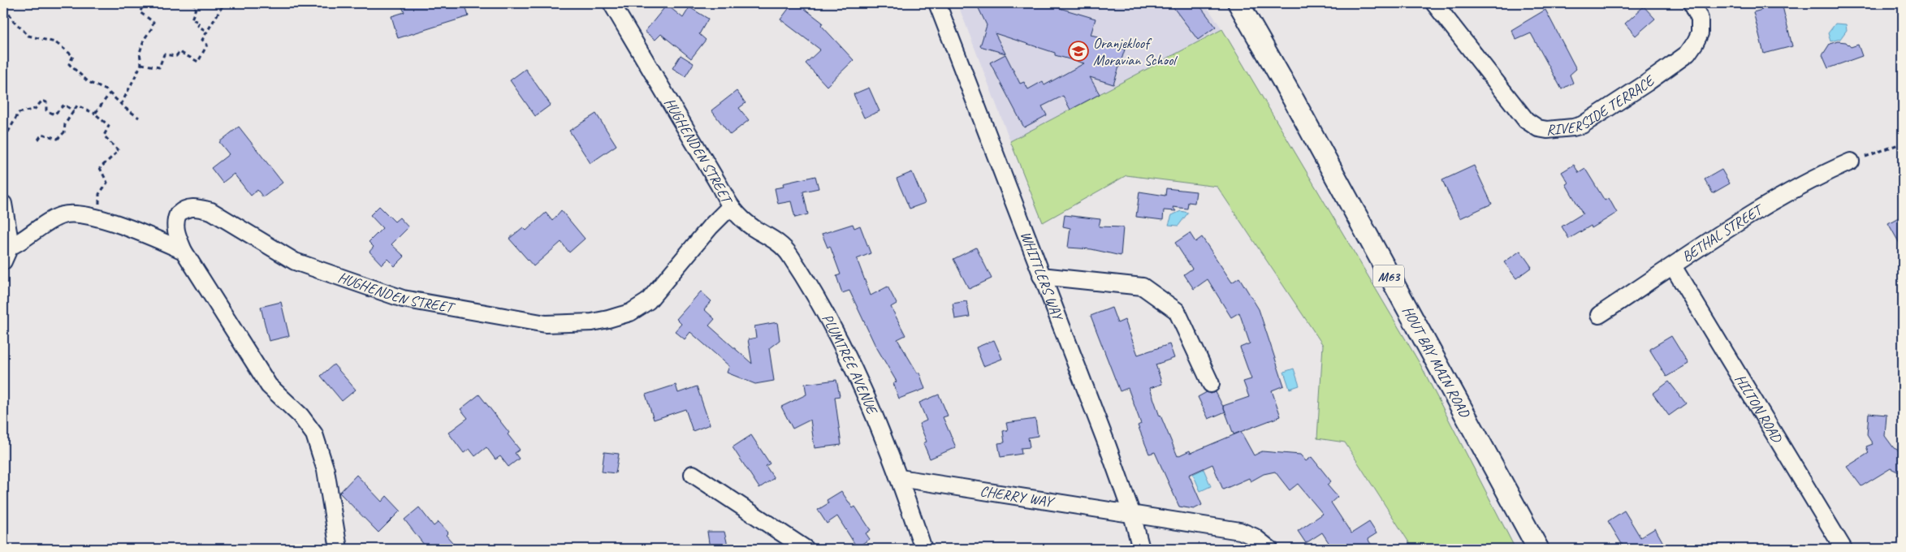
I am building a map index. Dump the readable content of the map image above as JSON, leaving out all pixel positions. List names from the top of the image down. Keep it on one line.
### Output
{"streets":{"main road":["M63","HOUT BAY MAIN ROAD"],"street":["RIVERSIDE TERRACE","HUGHENDEN STREET","BETHAL STREET","WHITTLERS WAY","PLUMTREE AVENUE","HILTON ROAD","CHERRY WAY"]},"crossings":[["HUGHENDEN STREET","PLUMTREE AVENUE"],["BETHAL STREET","HILTON ROAD"],["WHITTLERS WAY","CHERRY WAY"],["PLUMTREE AVENUE","CHERRY WAY"]],"places":{"school or university":["Oranjekloof Moravian School"]}}
